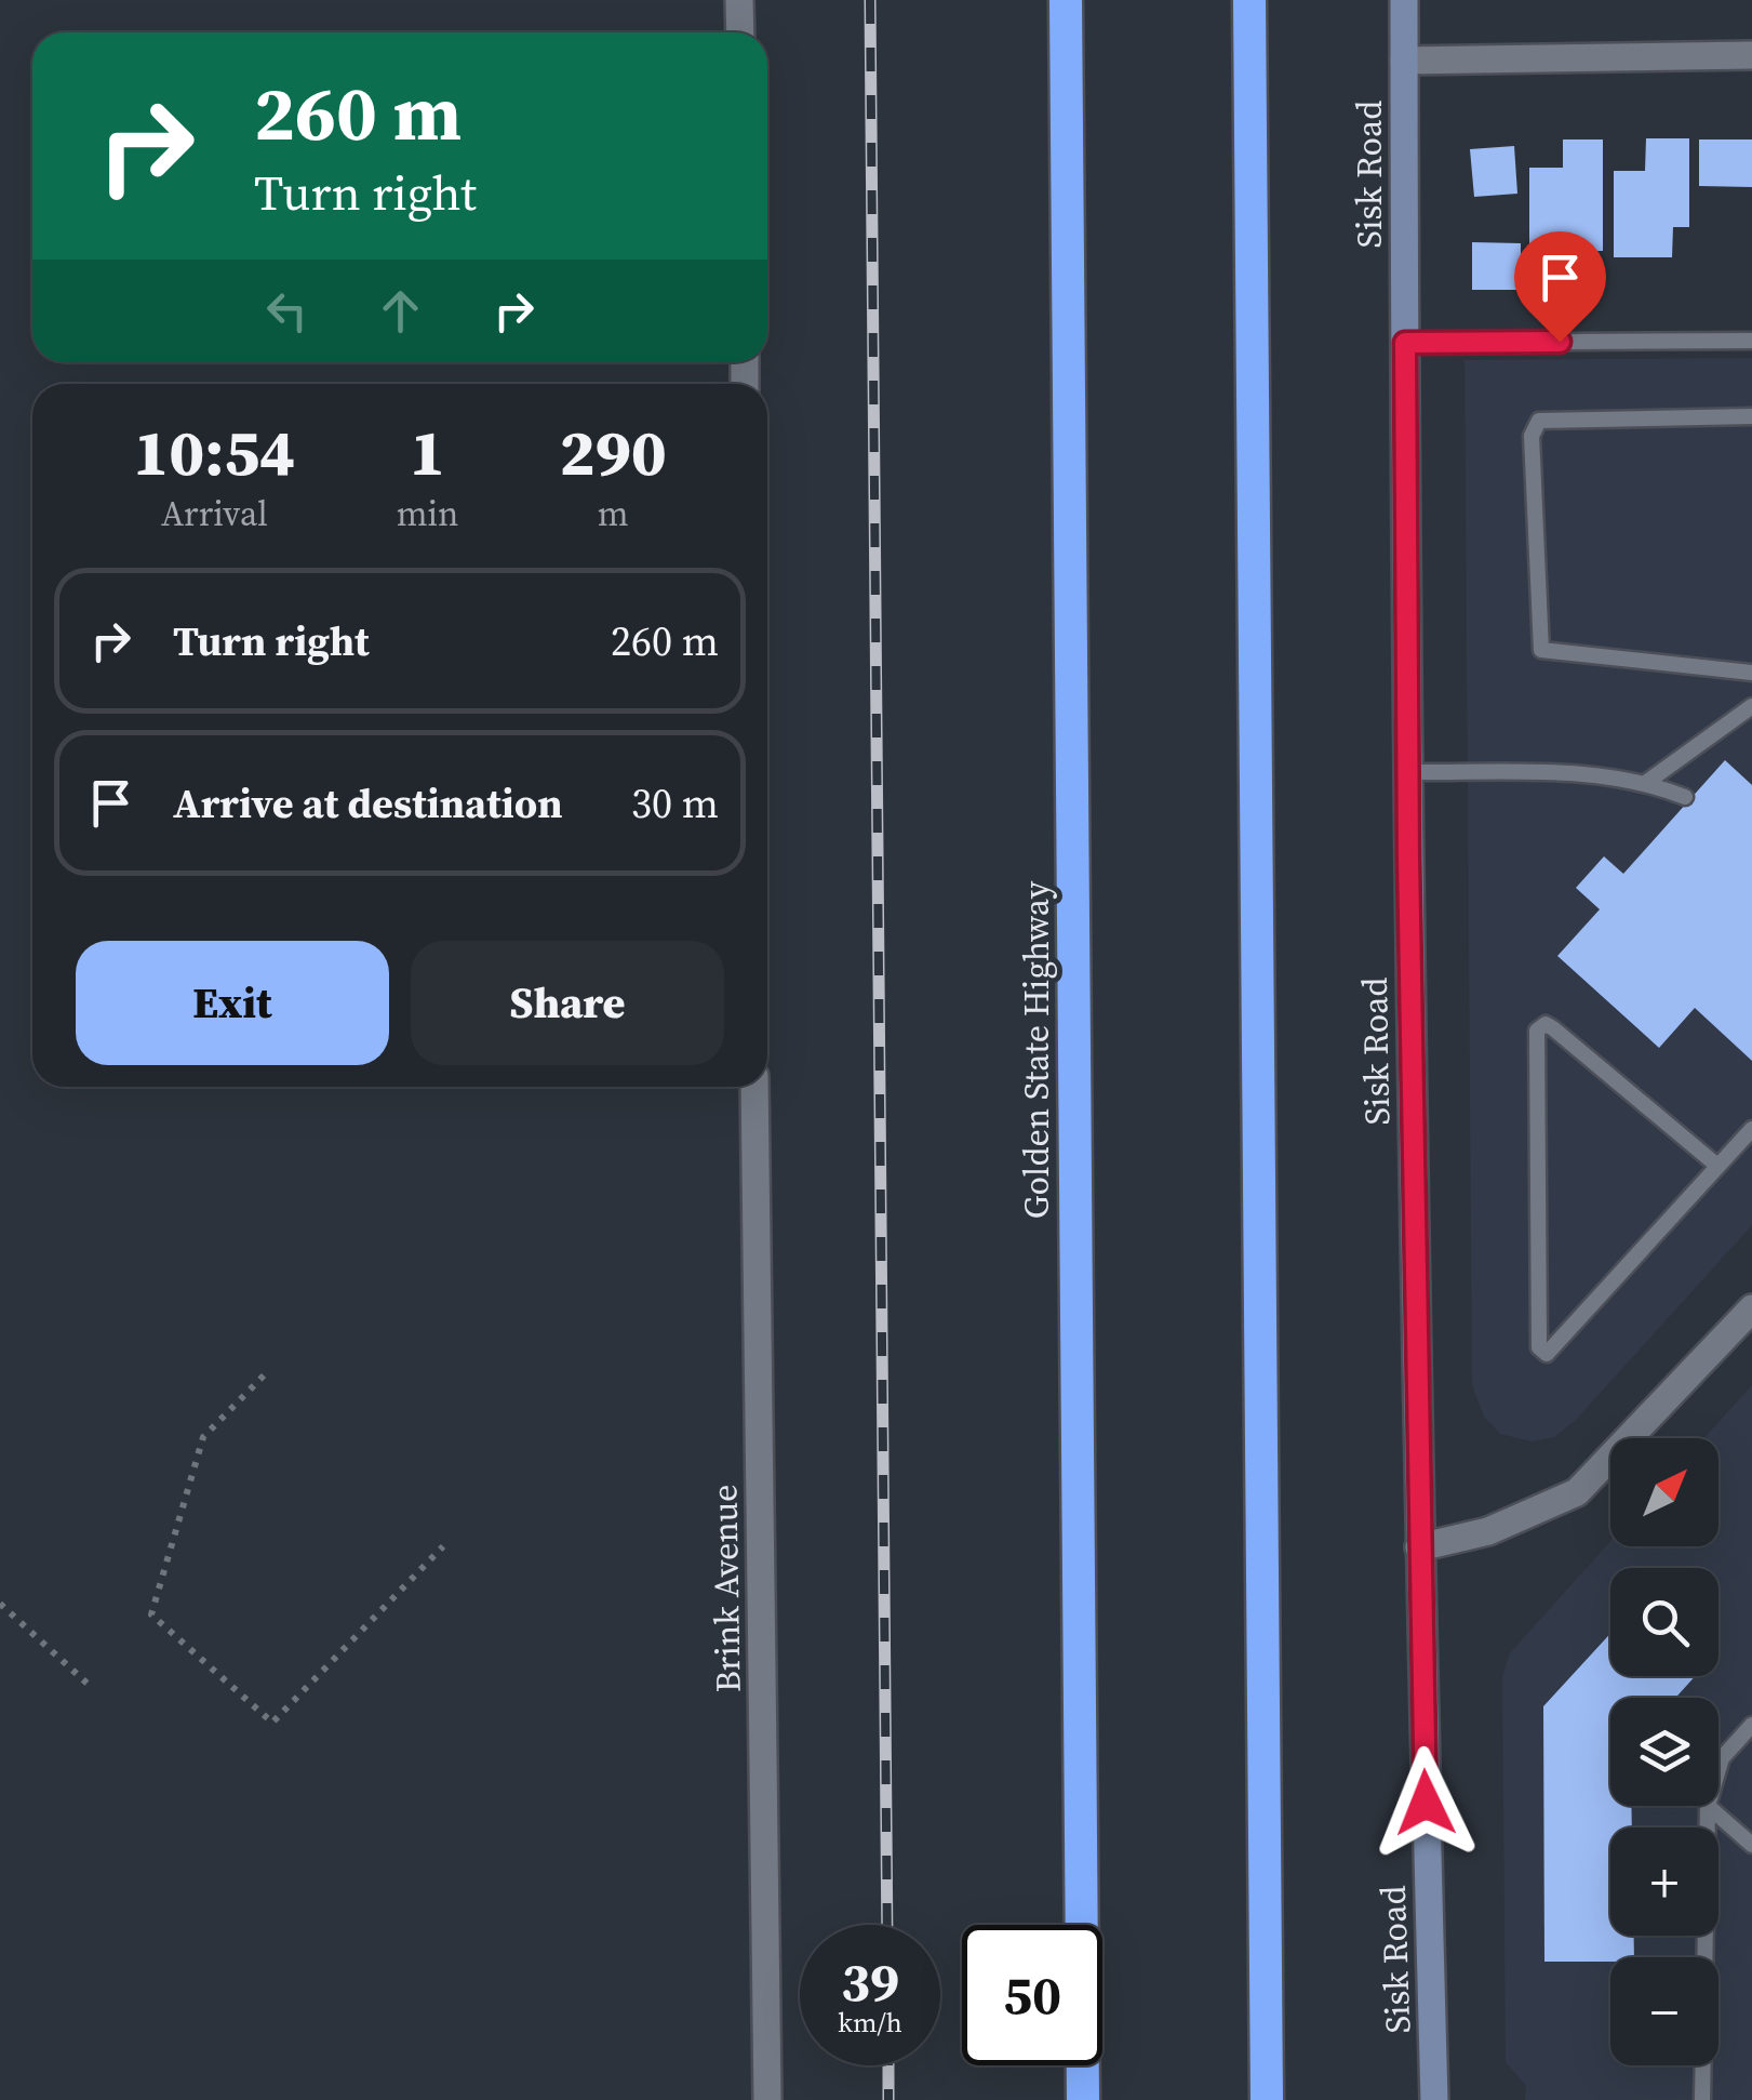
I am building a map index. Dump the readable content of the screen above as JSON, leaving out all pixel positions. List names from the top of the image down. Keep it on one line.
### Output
{"streets":{"highway":["Golden State Highway"],"main road":["Sisk Road"],"street":["Brink Avenue"]},"north":"top right","page":{"turn":["260 m","Turn right"],"eta":["10:54","Arrival","1","min","290","m"],"list":[{"name":"Turn right","value":"260 m"},{"name":"Arrive at destination","value":"30 m"}],"buttons":["Exit","Share"],"map_buttons":["+","−"],"speed":"39 km/h","limit":"50"}}
